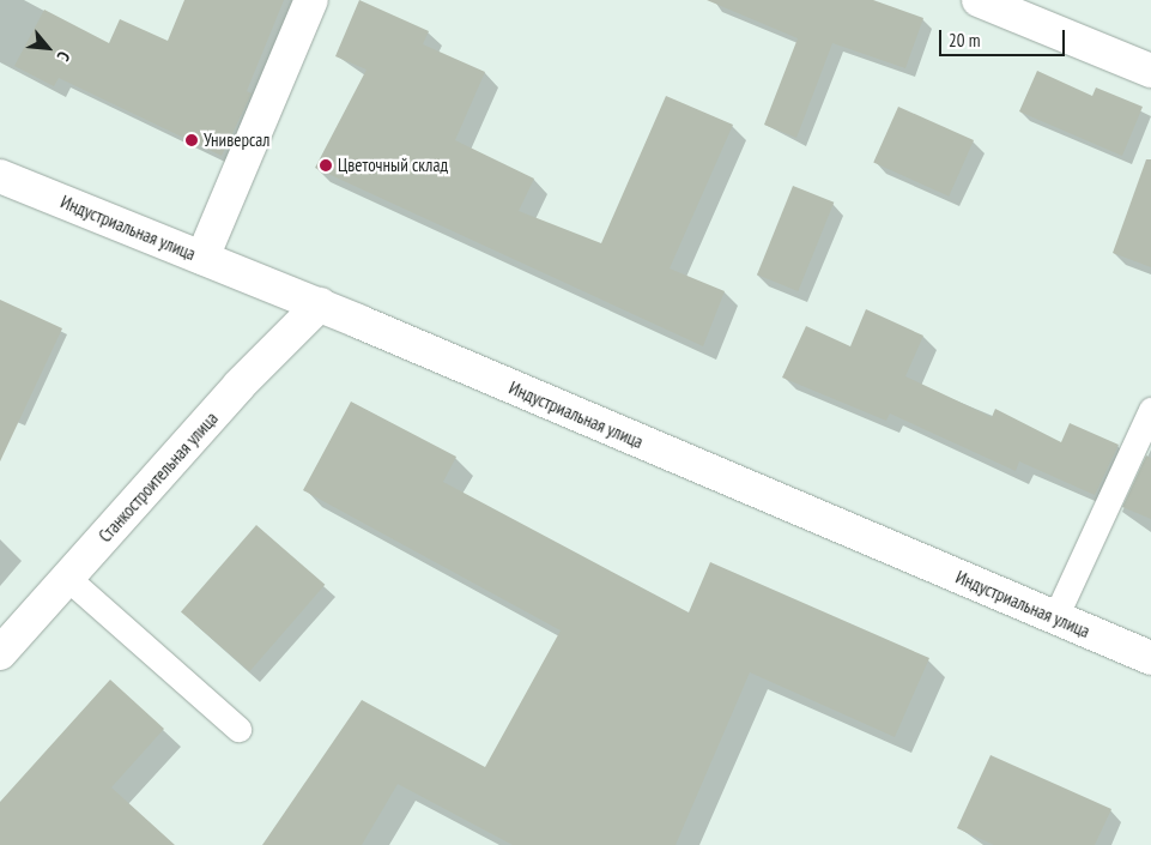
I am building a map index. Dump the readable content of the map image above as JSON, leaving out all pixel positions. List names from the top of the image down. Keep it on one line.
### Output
{"streets":{"main road":["Индустриальная улица","Станкостроительная улица"]},"crossings":[["Индустриальная улица","Станкостроительная улица"]],"places":["Универсал","Цветочный склад"],"scale_bar":"20 m","north":"bottom right"}
